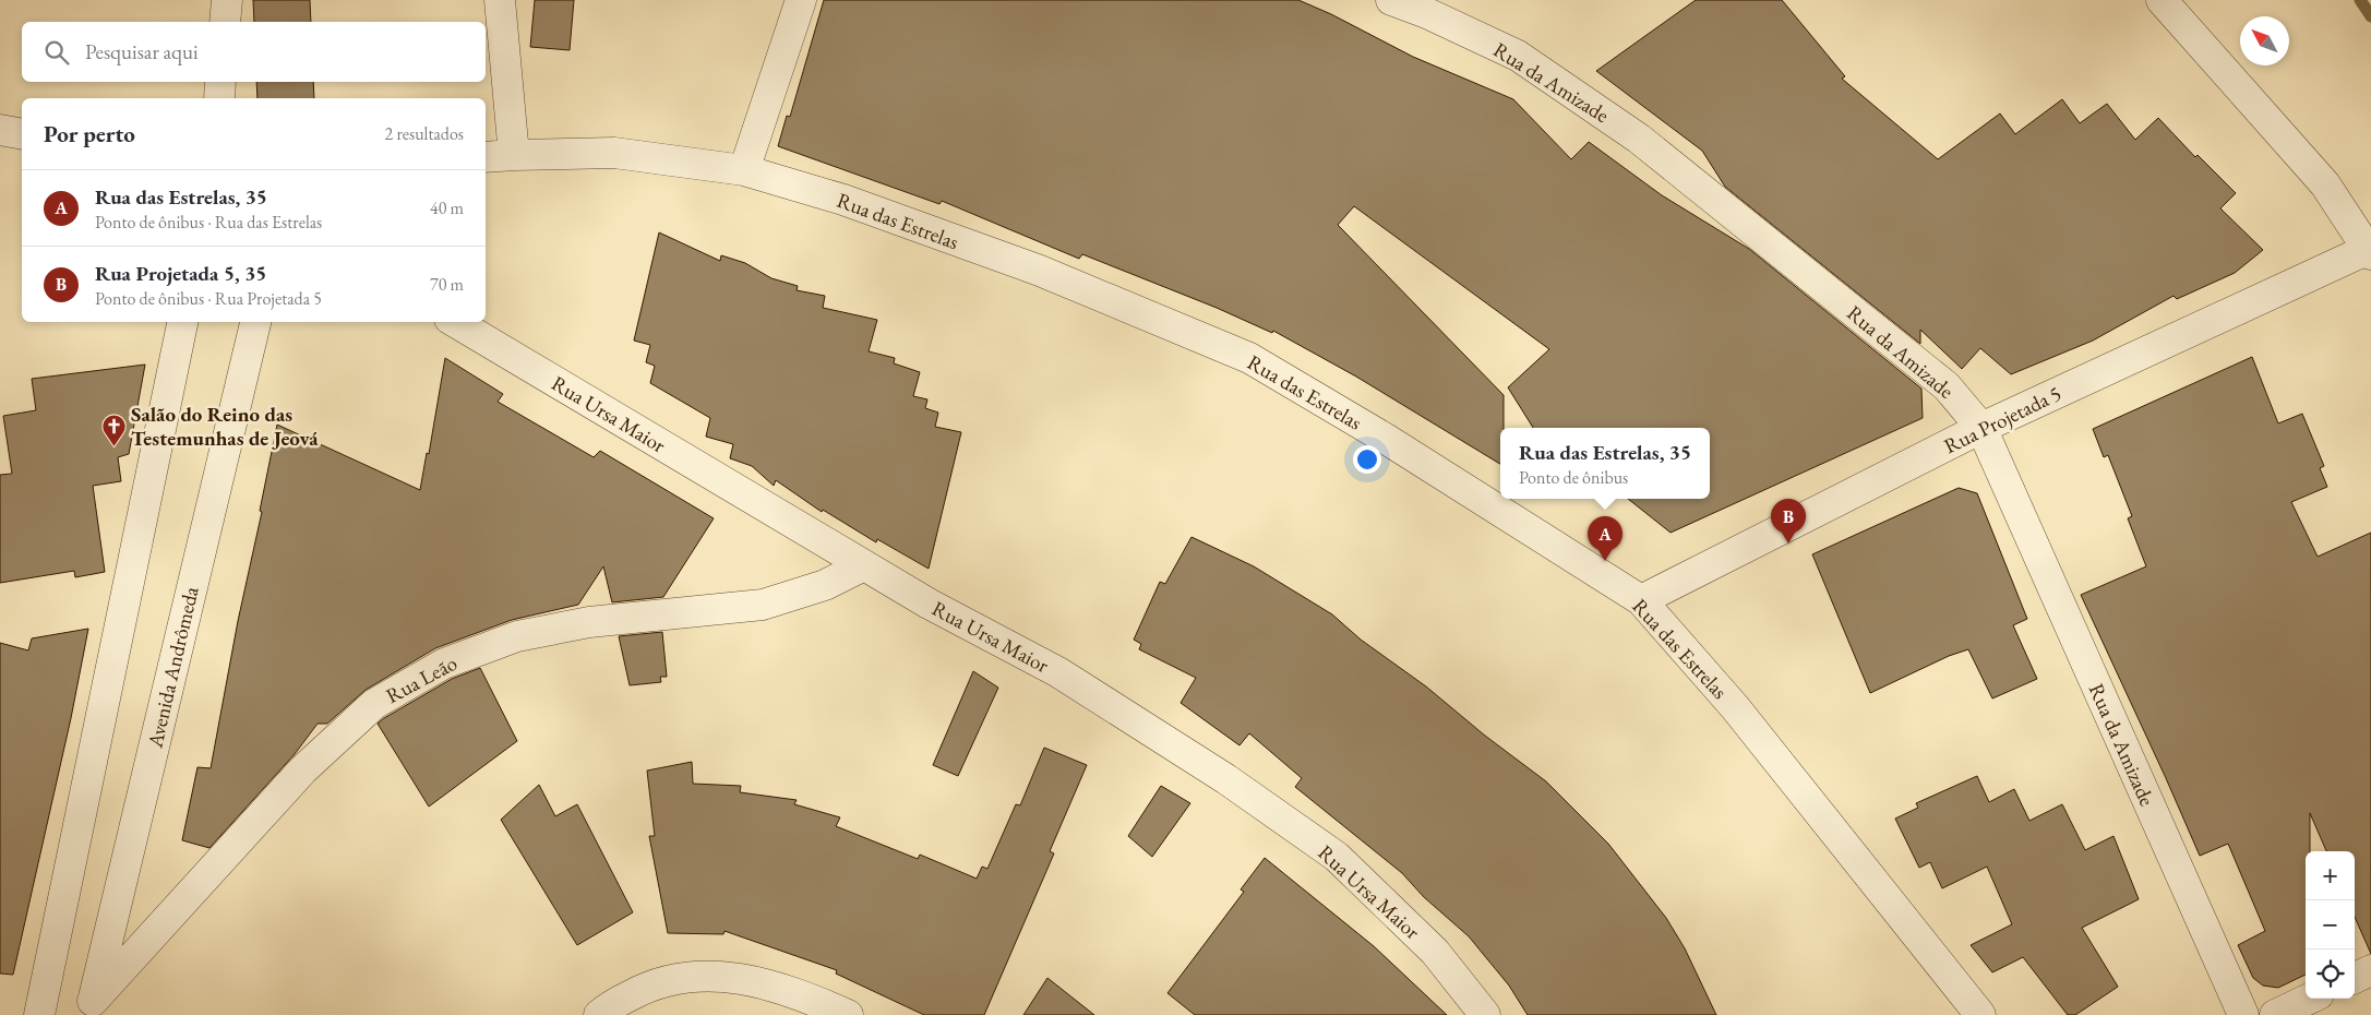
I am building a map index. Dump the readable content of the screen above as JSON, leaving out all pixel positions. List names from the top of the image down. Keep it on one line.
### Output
{"streets":{"street":["Rua da Amizade","Rua das Estrelas","Rua Ursa Maior","Rua Projetada 5","Avenida Andrômeda","Rua Leão"]},"crossings":[["Rua da Amizade","Rua Projetada 5"],["Rua das Estrelas","Rua Projetada 5"],["Rua Ursa Maior","Rua Leão"],["Avenida Andrômeda","Rua Leão"]],"places":{"church":["Salão do Reino das Testemunhas de Jeová"]},"north":"top left","page":{"search":"Pesquisar aqui","heading":["Por perto","2 resultados"],"list":[{"mark":"A","name":"Rua das Estrelas, 35","note":"Ponto de ônibus · Rua das Estrelas","value":"40 m"},{"mark":"B","name":"Rua Projetada 5, 35","note":"Ponto de ônibus · Rua Projetada 5","value":"70 m"}],"popup":["Rua das Estrelas, 35","Ponto de ônibus"],"pins":["B","A"],"map_buttons":["+","−"]}}
